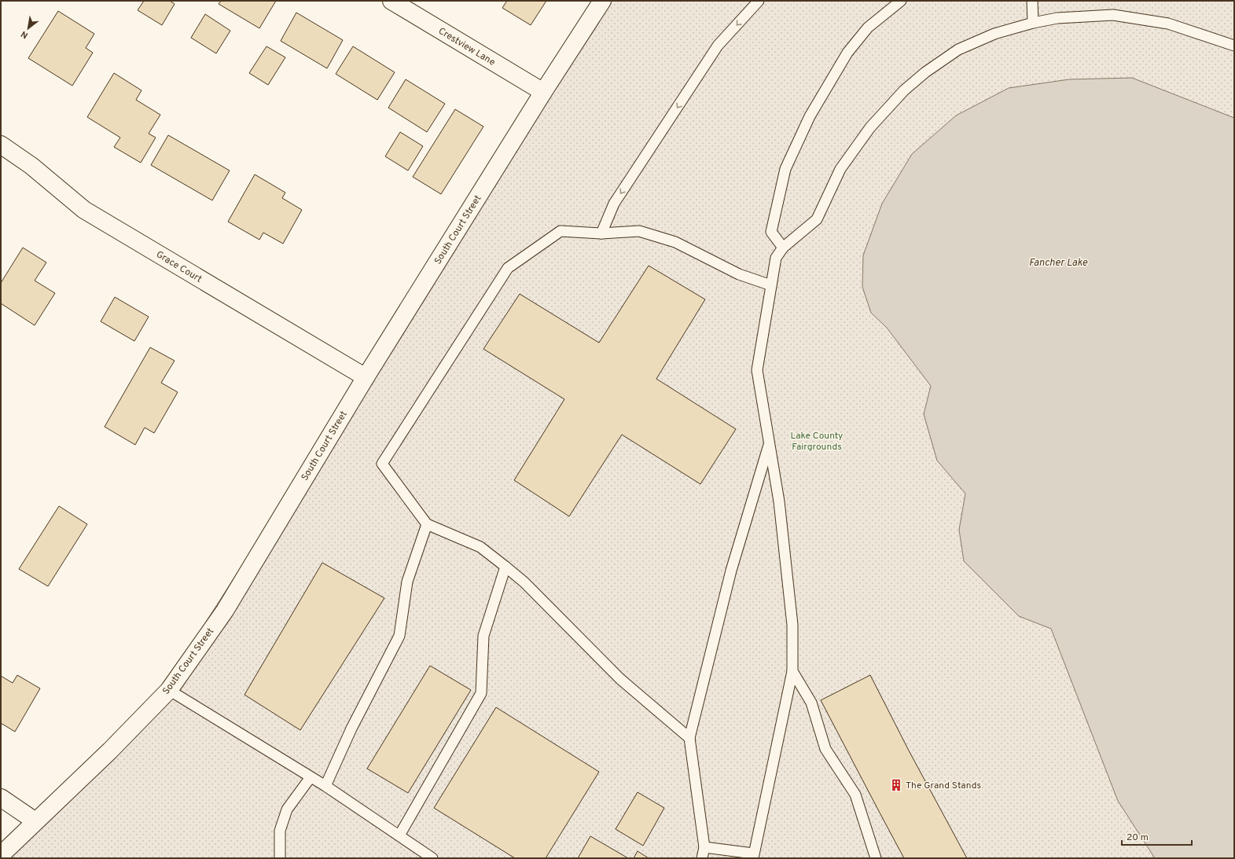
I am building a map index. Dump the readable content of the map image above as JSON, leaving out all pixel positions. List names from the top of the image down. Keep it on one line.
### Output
{"streets":{"street":["Crestview Lane","South Court Street","Grace Court"]},"crossings":[["Crestview Lane","South Court Street"],["South Court Street","Grace Court"]],"water":["Fancher Lake"],"parks":["Lake County Fairgrounds"],"places":{"building":["The Grand Stands"]},"scale_bar":"20 m","north":"bottom left"}
